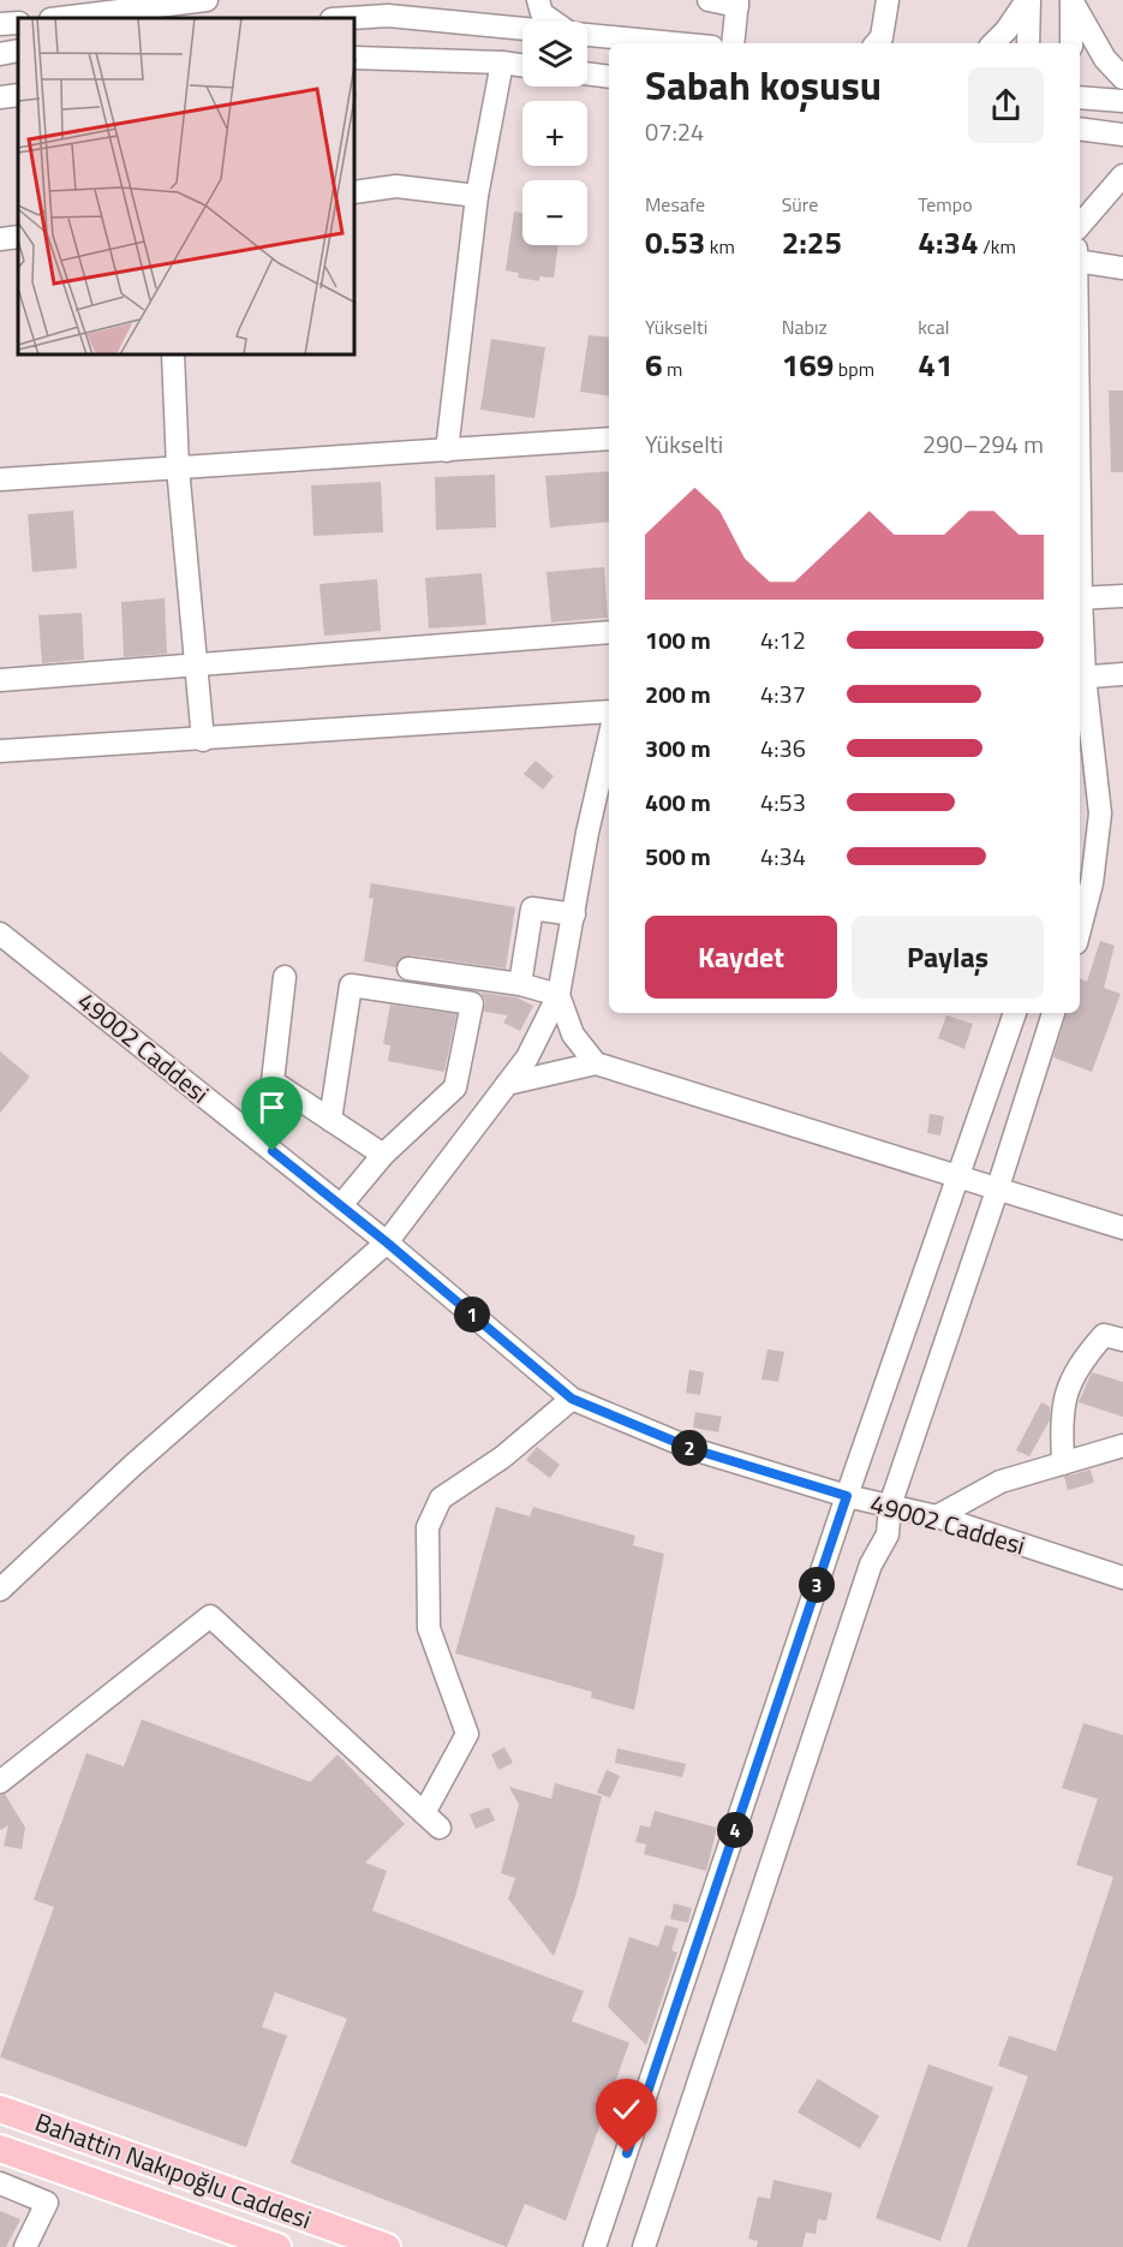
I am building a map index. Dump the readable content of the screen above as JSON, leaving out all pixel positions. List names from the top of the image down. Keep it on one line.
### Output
{"streets":{"main road":["Bahattin Nakıpoğlu Caddesi"],"street":["49002 Caddesi"]},"page":{"map_buttons":["+","−"],"heading":["Sabah koşusu","07:24"],"stats":[["Mesafe","0.53 km"],["Süre","2:25"],["Tempo","4:34 /km"],["Yükselti","6 m"],["Nabız","169 bpm"],["kcal","41"]],"chart":["Yükselti","290–294 m"],"list":[{"name":"100 m","note":"4:12"},{"name":"200 m","note":"4:37"},{"name":"300 m","note":"4:36"},{"name":"400 m","note":"4:53"},{"name":"500 m","note":"4:34"}],"buttons":["Kaydet","Paylaş"],"pins":["1","2","3","4"]}}
